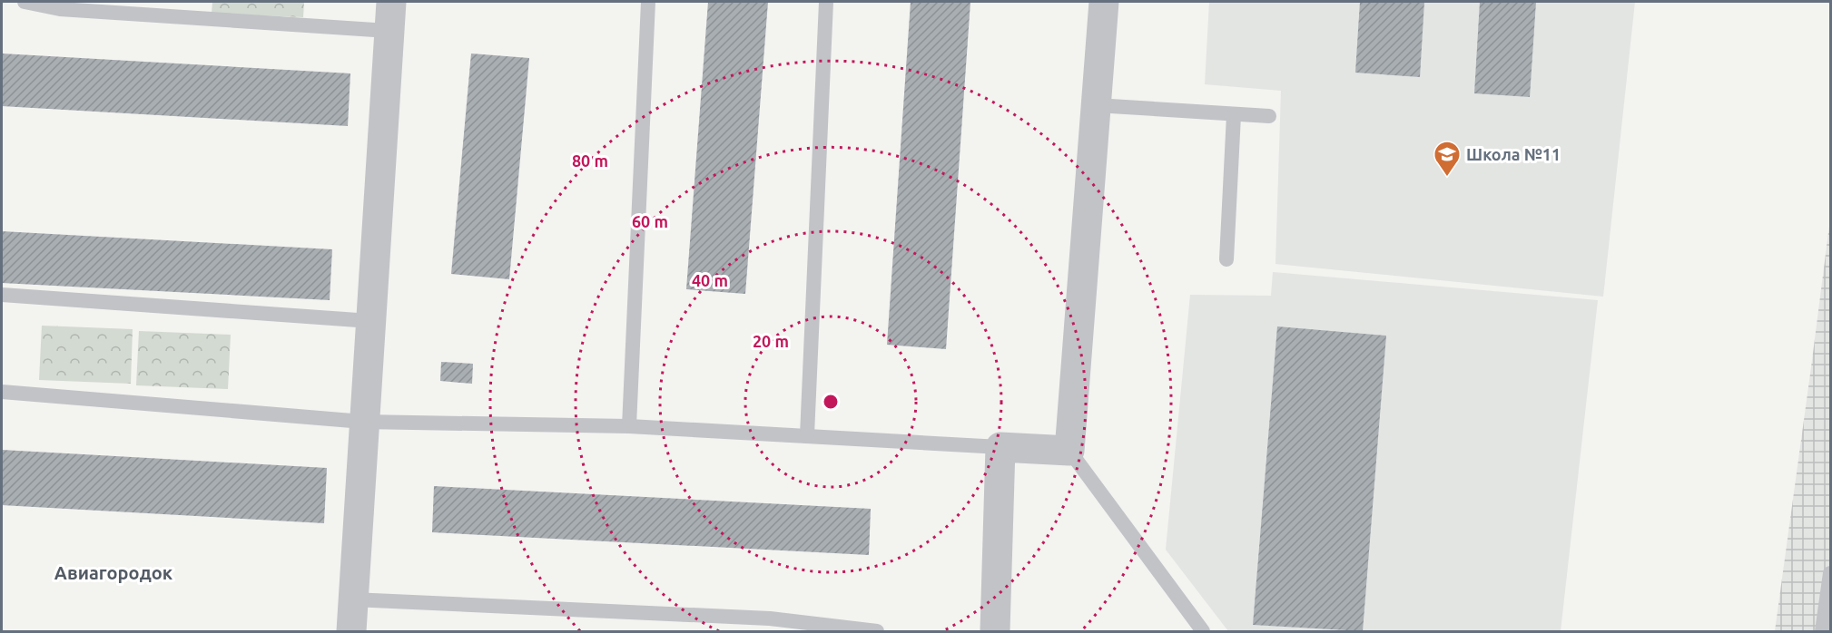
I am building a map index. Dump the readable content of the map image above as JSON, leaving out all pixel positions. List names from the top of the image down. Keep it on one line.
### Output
{"districts":["Авиагородок"],"places":{"school or university":["Школа №11"]},"rings":["80 m","60 m","40 m","20 m"]}
